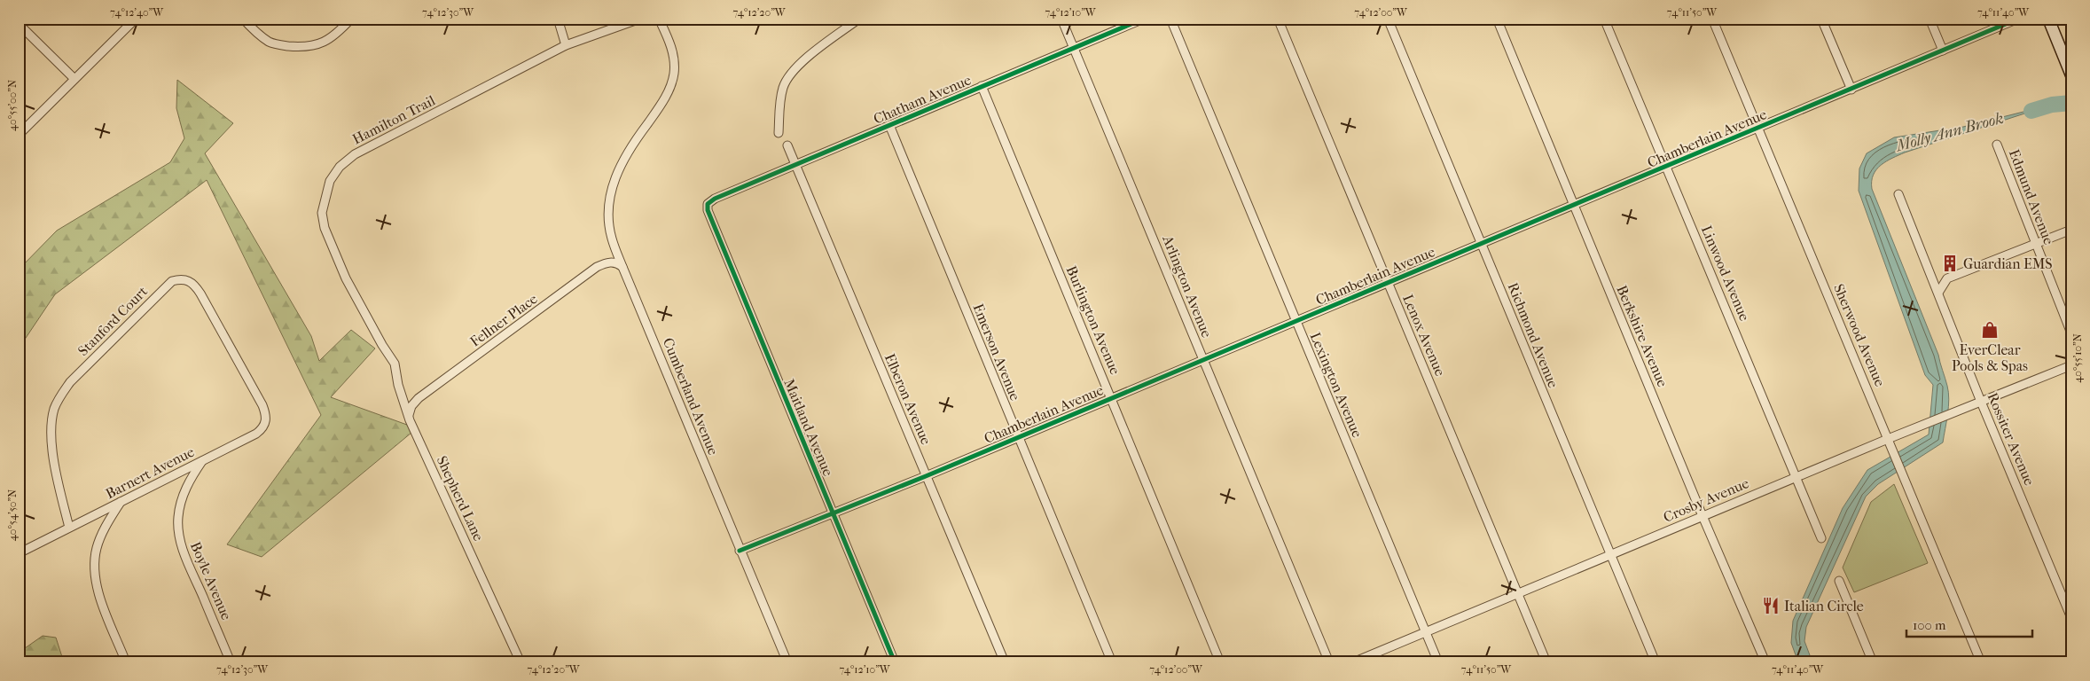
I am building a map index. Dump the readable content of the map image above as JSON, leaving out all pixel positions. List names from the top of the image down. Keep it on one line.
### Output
{"streets":{"street":["Chatham Avenue","Hamilton Trail","Chamberlain Avenue","Edmund Avenue","Linwood Avenue","Arlington Avenue","Fellner Place","Burlington Avenue","Stanford Court","Lenox Avenue","Richmond Avenue","Sherwood Avenue","Berkshire Avenue","Emerson Avenue","Lexington Avenue","Cumberland Avenue","Elberon Avenue","Maitland Avenue","Rossiter Avenue","Barnert Avenue","Shepherd Lane","Crosby Avenue","Boyle Avenue"]},"crossings":[["Chatham Avenue","Arlington Avenue"],["Chatham Avenue","Burlington Avenue"],["Chatham Avenue","Emerson Avenue"],["Chatham Avenue","Elberon Avenue"],["Chatham Avenue","Maitland Avenue"],["Hamilton Trail","Shepherd Lane"],["Chamberlain Avenue","Linwood Avenue"],["Chamberlain Avenue","Arlington Avenue"],["Chamberlain Avenue","Burlington Avenue"],["Chamberlain Avenue","Lenox Avenue"],["Chamberlain Avenue","Richmond Avenue"],["Chamberlain Avenue","Sherwood Avenue"],["Chamberlain Avenue","Berkshire Avenue"],["Chamberlain Avenue","Emerson Avenue"],["Chamberlain Avenue","Lexington Avenue"],["Chamberlain Avenue","Cumberland Avenue"],["Chamberlain Avenue","Elberon Avenue"],["Chamberlain Avenue","Maitland Avenue"],["Linwood Avenue","Crosby Avenue"],["Fellner Place","Cumberland Avenue"],["Fellner Place","Shepherd Lane"],["Stanford Court","Barnert Avenue"],["Lenox Avenue","Crosby Avenue"],["Richmond Avenue","Crosby Avenue"],["Sherwood Avenue","Crosby Avenue"],["Berkshire Avenue","Crosby Avenue"],["Lexington Avenue","Crosby Avenue"],["Rossiter Avenue","Crosby Avenue"],["Barnert Avenue","Boyle Avenue"]],"water":["Molly Ann Brook"],"places":{"building":["Guardian EMS"],"shop":["EverClear Pools & Spas"],"restaurant":["Italian Circle"]},"scale_bar":"100 m","coordinates":["74°12'40\"W","74°12'30\"W","74°12'20\"W","74°12'10\"W","74°12'00\"W","74°11'50\"W","74°11'40\"W","40°55'00\"N","40°55'10\"N","40°54'50\"N"]}
